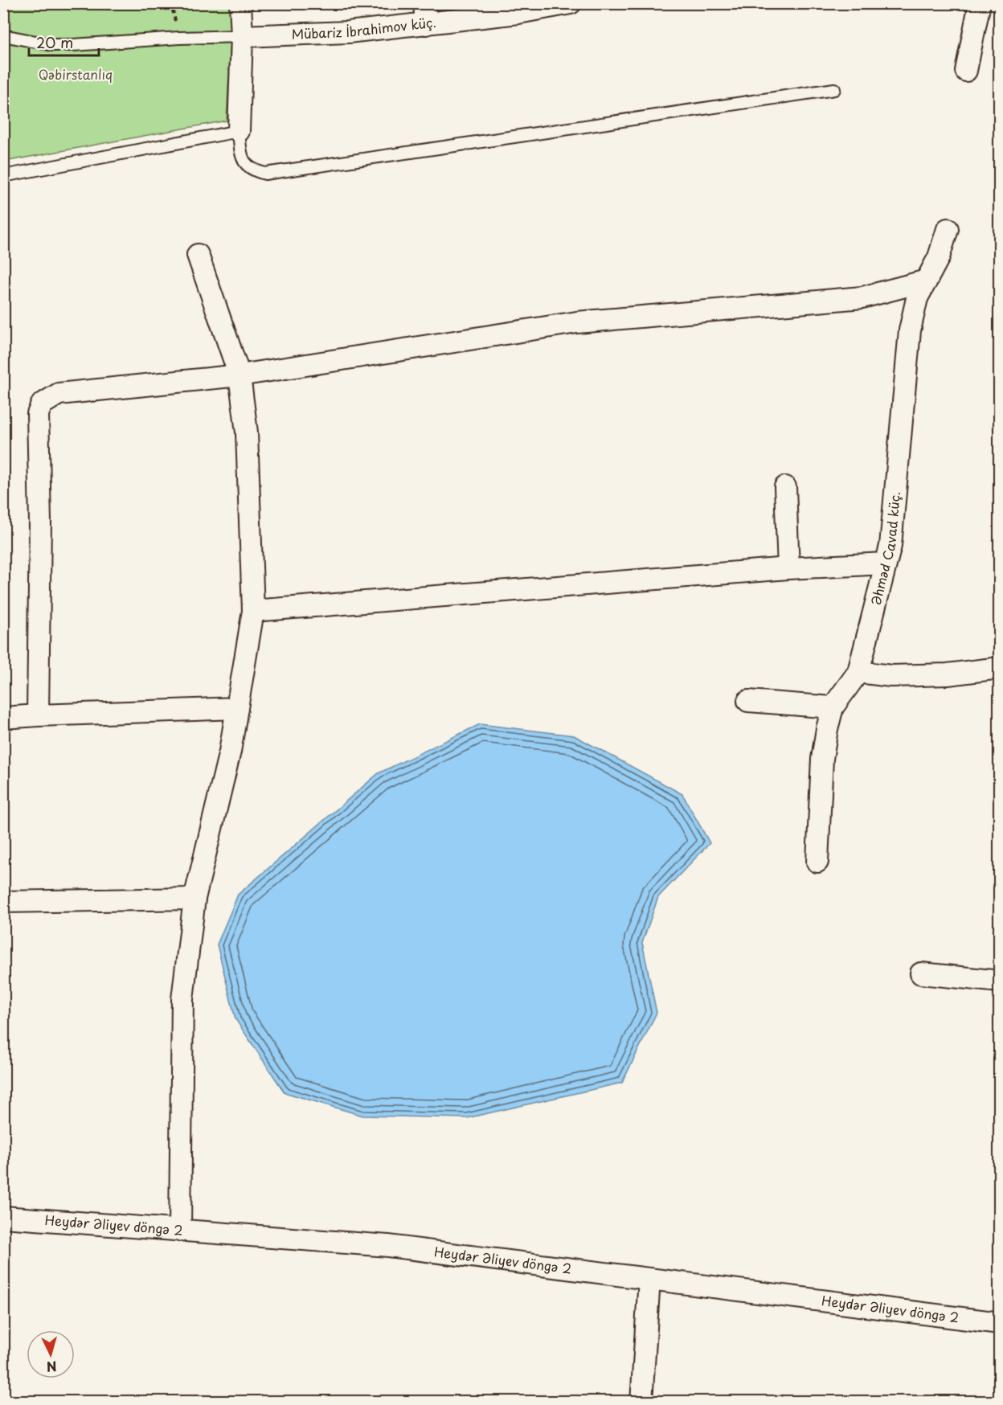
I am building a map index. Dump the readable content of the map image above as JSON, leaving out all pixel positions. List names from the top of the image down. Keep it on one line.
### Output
{"streets":{"street":["Mübariz İbrahimov küç.","Əhməd Cavad küç.","Heydər Əliyev döngə 2"]},"parks":["Qəbirstanlıq"],"scale_bar":"20 m","north":"bottom"}
